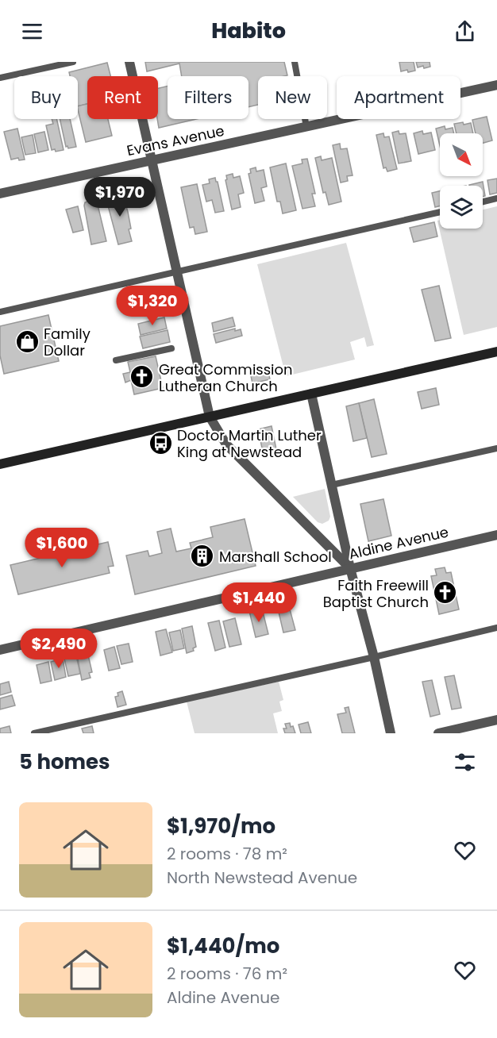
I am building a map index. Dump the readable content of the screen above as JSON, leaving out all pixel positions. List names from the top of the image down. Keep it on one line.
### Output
{"streets":{"street":["Evans Avenue","Aldine Avenue"]},"places":{"shop":["Family Dollar"],"church":["Great Commission Lutheran Church","Faith Freewill Baptist Church"],"bus stop":["Doctor Martin Luther King at Newstead"],"building":["Marshall School"]},"north":"bottom right","page":{"header":"Habito","chip":["Buy","Rent","Filters","New","Apartment"],"price":["$1,970","$1,320","$1,600","$1,440","$2,490"],"heading":"5 homes","list":[{"name":"$1,970/mo","note":"2 rooms · 78 m² · North Newstead Avenue"},{"name":"$1,440/mo","note":"2 rooms · 76 m² · Aldine Avenue"}]}}
